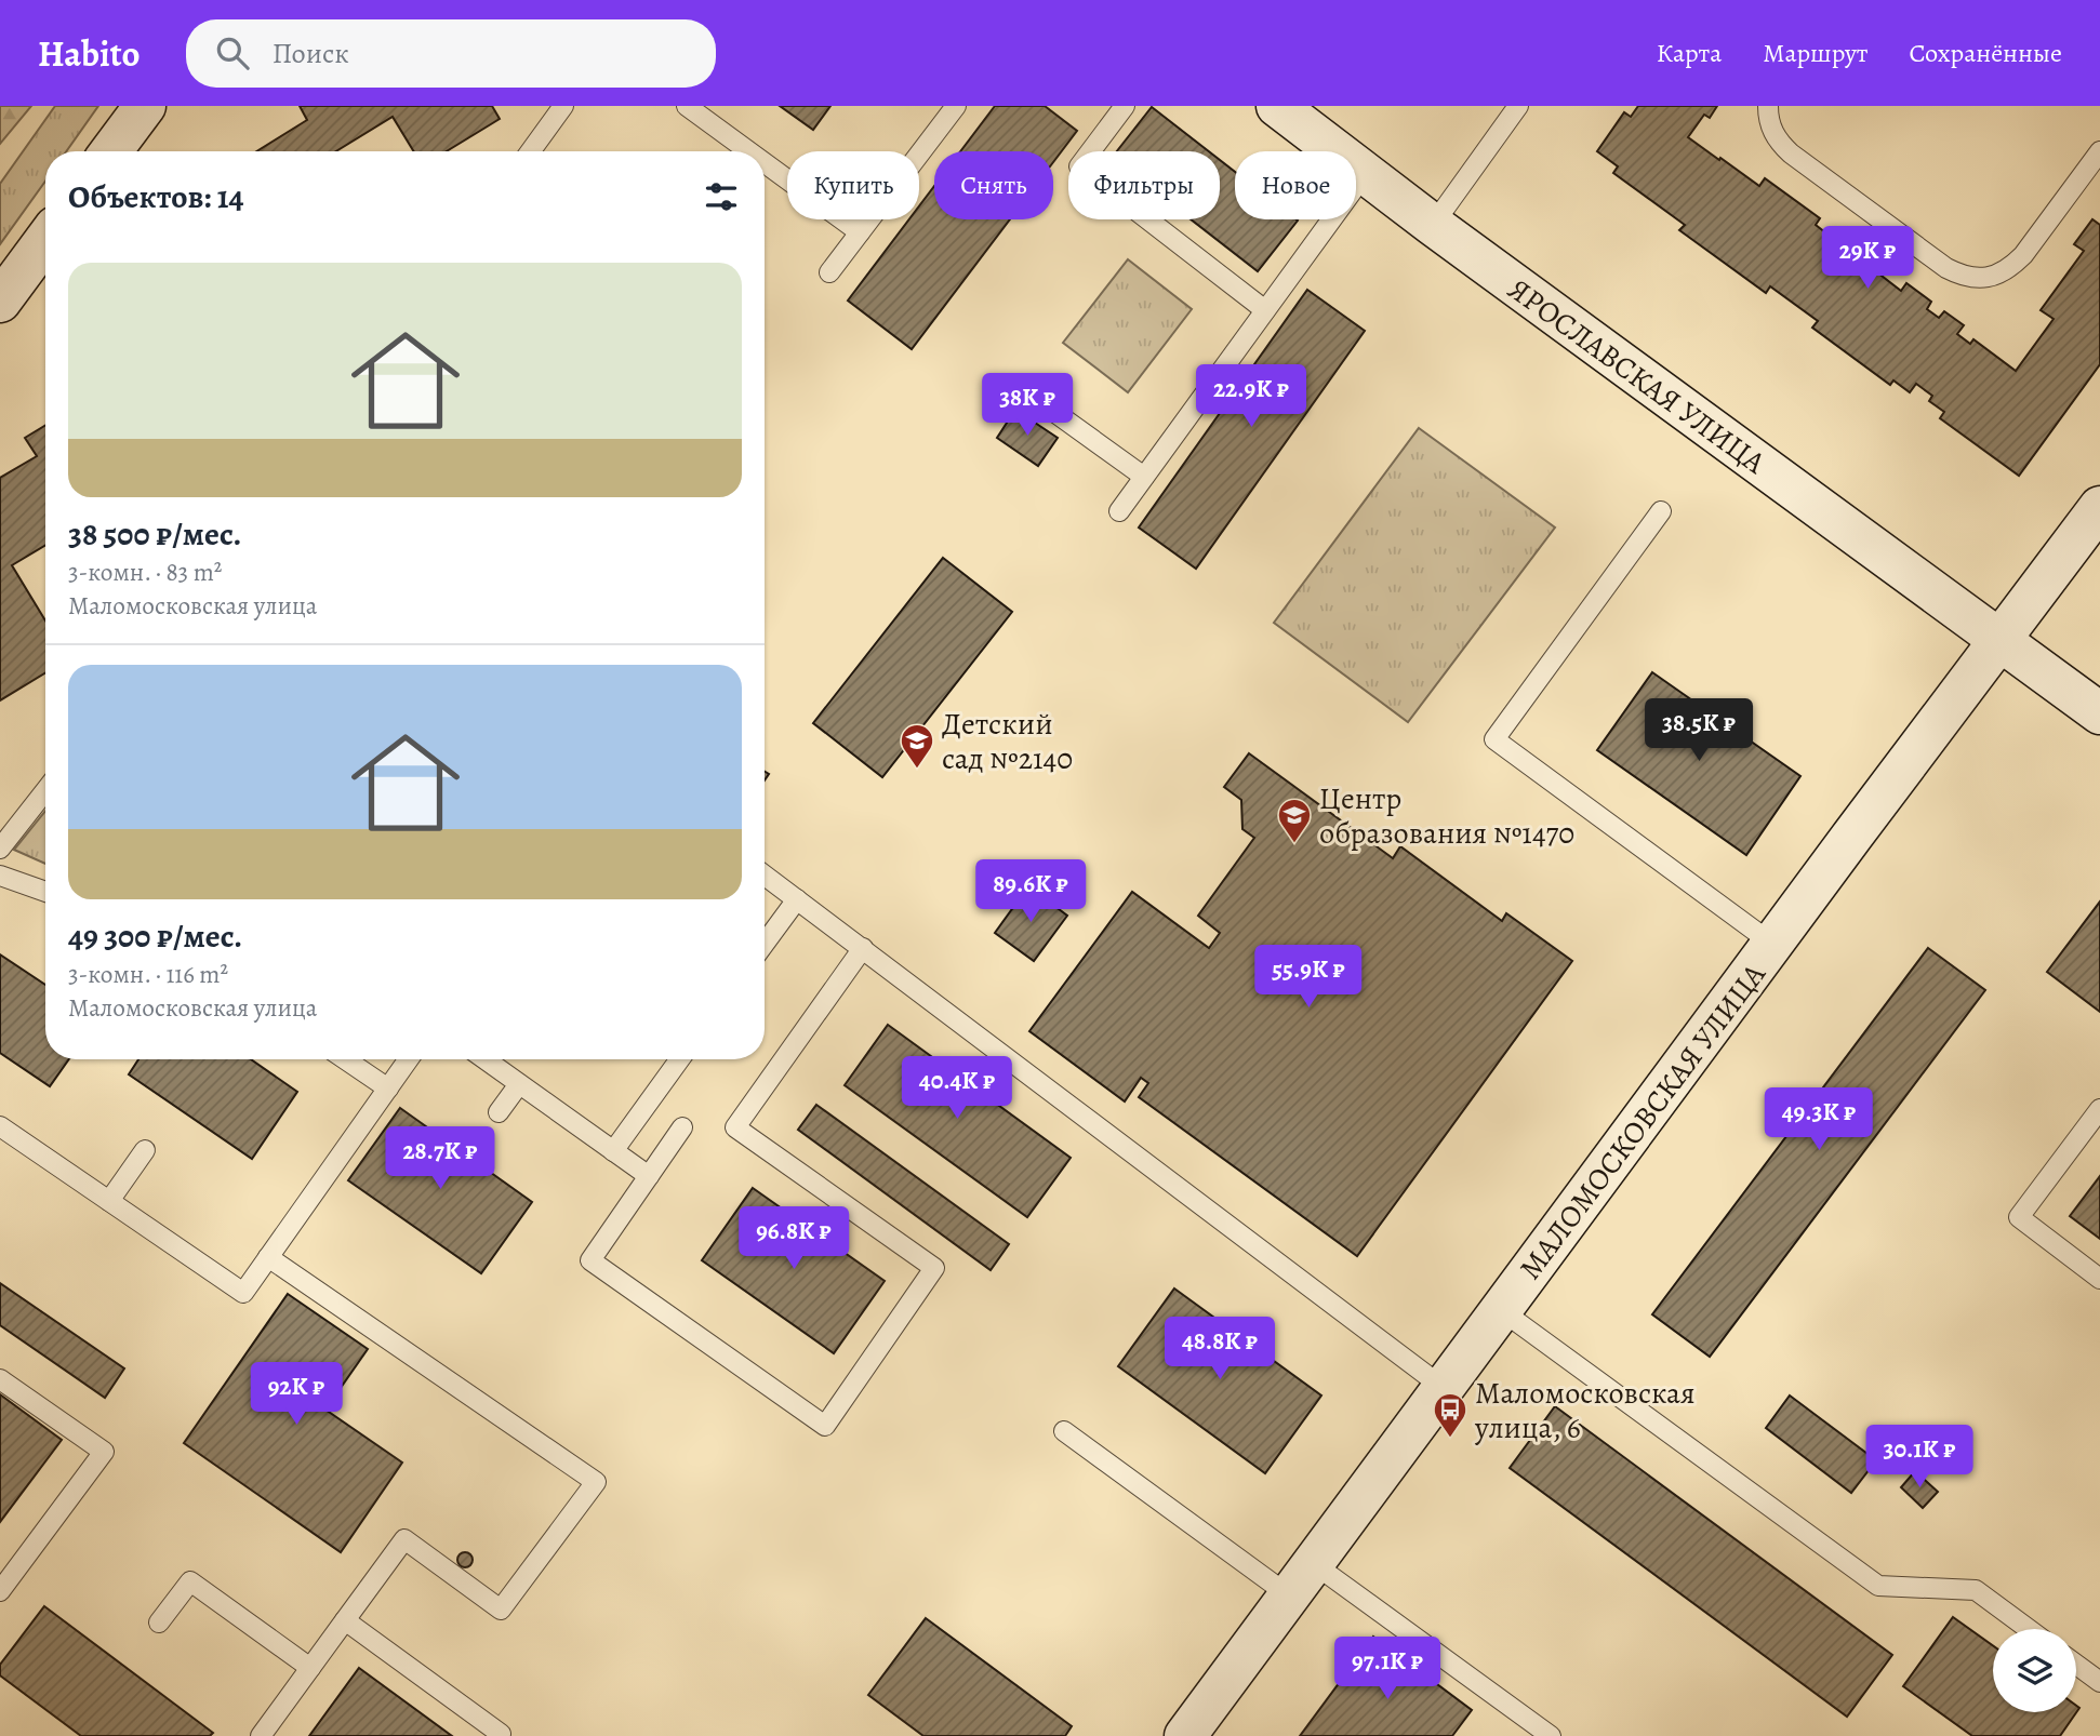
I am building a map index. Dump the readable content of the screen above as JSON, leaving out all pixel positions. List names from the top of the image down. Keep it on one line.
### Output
{"streets":{"street":["ЯРОСЛАВСКАЯ УЛИЦА","МАЛОМОСКОВСКАЯ УЛИЦА"]},"crossings":[["ЯРОСЛАВСКАЯ УЛИЦА","МАЛОМОСКОВСКАЯ УЛИЦА"]],"places":{"school or university":["Детский сад №2140","Центр образования №1470"],"bus stop":["Маломосковская улица, 6"]},"page":{"header":"Habito","search":"Поиск","nav":["Карта","Маршрут","Сохранённые"],"chip":["Купить","Снять","Фильтры","Новое"],"heading":"Объектов: 14","price":["29K ₽","22.9K ₽","38K ₽","38.5K ₽","89.6K ₽","55.9K ₽","40.4K ₽","49.3K ₽","28.7K ₽","96.8K ₽","48.8K ₽","92K ₽","30.1K ₽","97.1K ₽"],"list":[{"name":"38 500 ₽/мес.","note":"3-комн. · 83 m² · Маломосковская улица"},{"name":"49 300 ₽/мес.","note":"3-комн. · 116 m² · Маломосковская улица"}]}}
